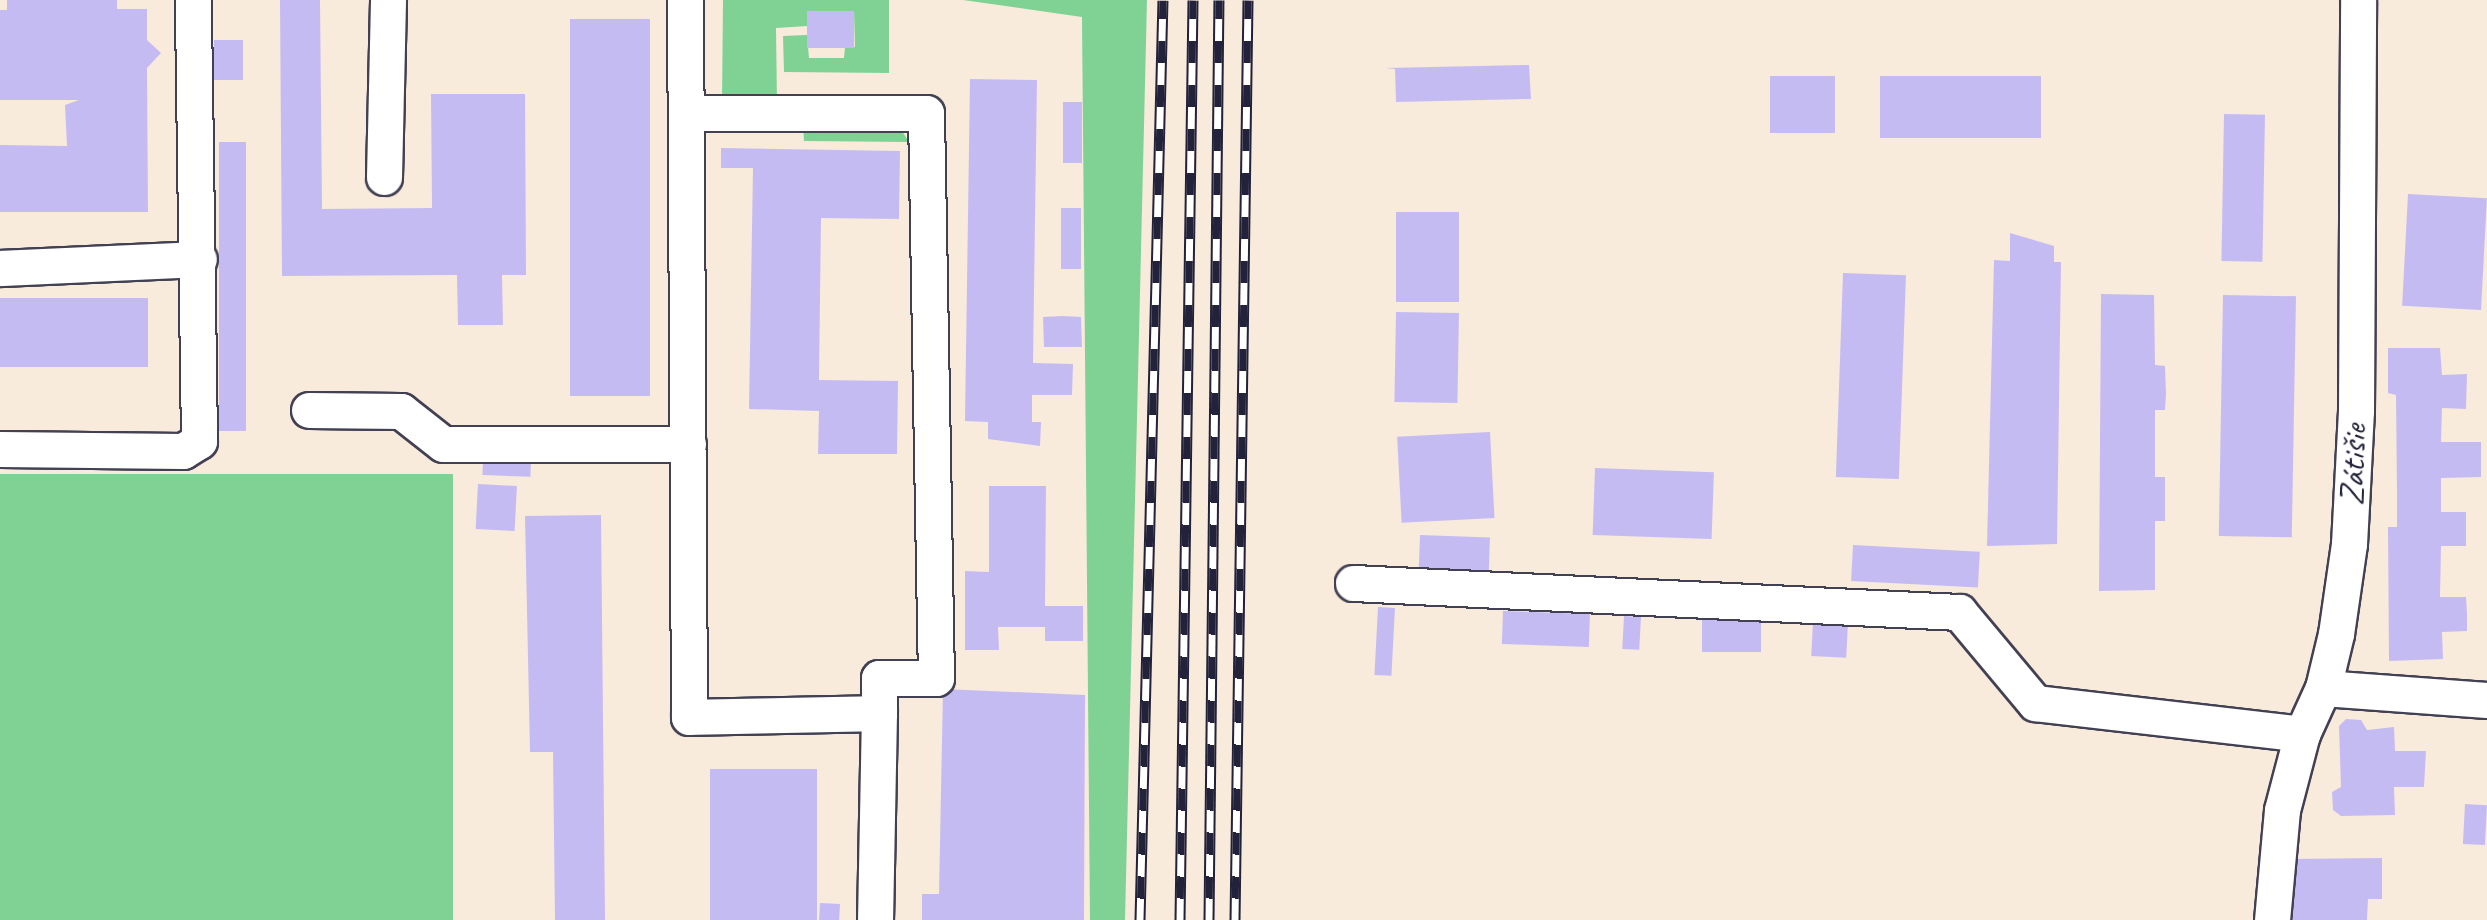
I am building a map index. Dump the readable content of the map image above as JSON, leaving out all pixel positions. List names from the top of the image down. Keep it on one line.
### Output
{"streets":{"street":["Zátišie"]}}
